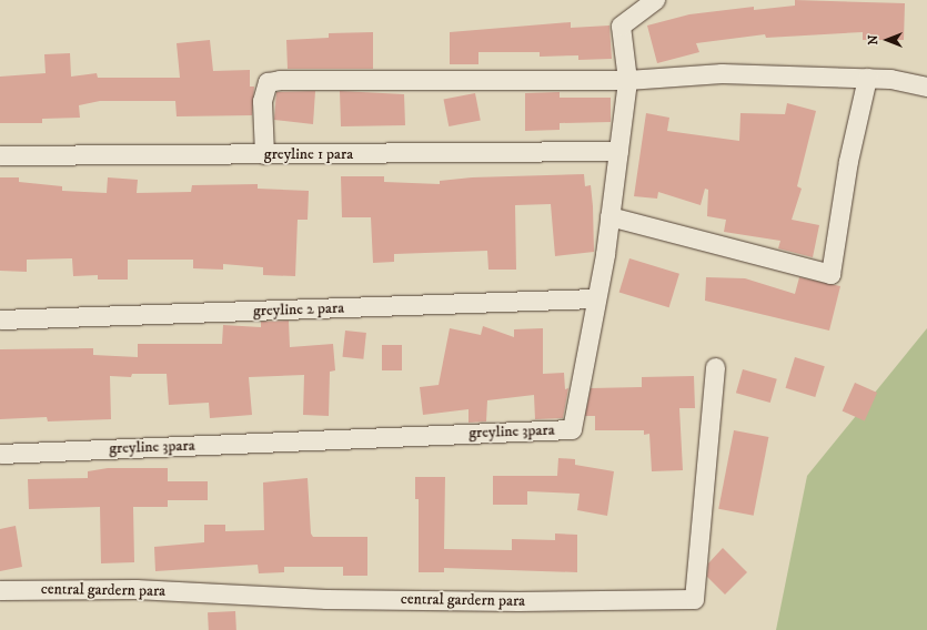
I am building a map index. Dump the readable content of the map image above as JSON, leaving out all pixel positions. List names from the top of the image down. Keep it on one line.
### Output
{"streets":{"street":["greyline 1 para","greyline 2 para","greyline 3para","central gardern para"]},"crossings":[["greyline 1 para","greyline 3para"],["greyline 2 para","greyline 3para"]],"north":"left"}
